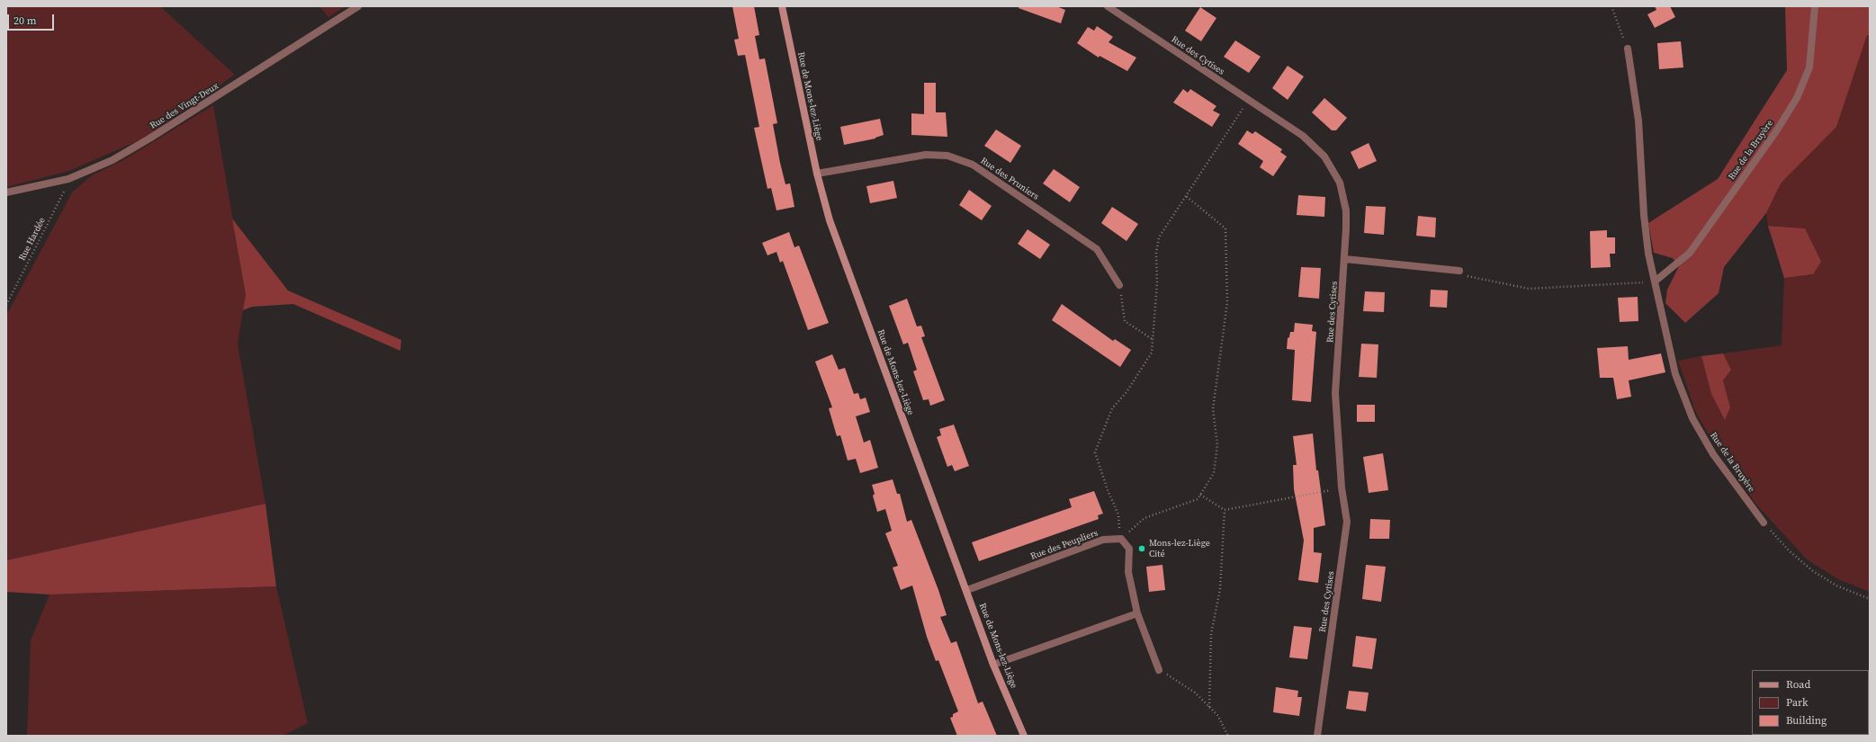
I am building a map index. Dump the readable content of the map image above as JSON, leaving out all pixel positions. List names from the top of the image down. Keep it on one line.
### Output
{"streets":{"street":["Rue des Cytises","Rue de Mons-lez-Liège","Rue des Vingt-Deux","Rue de la Bruyère","Rue des Pruniers","Rue des Peupliers"],"path":["Rue Hardée"]},"crossings":[["Rue de Mons-lez-Liège","Rue des Pruniers"],["Rue de Mons-lez-Liège","Rue des Peupliers"],["Rue des Vingt-Deux","Rue Hardée"]],"places":["Mons-lez-Liège Cité"],"legend":["Road","Park","Building"],"scale_bar":"20 m"}
